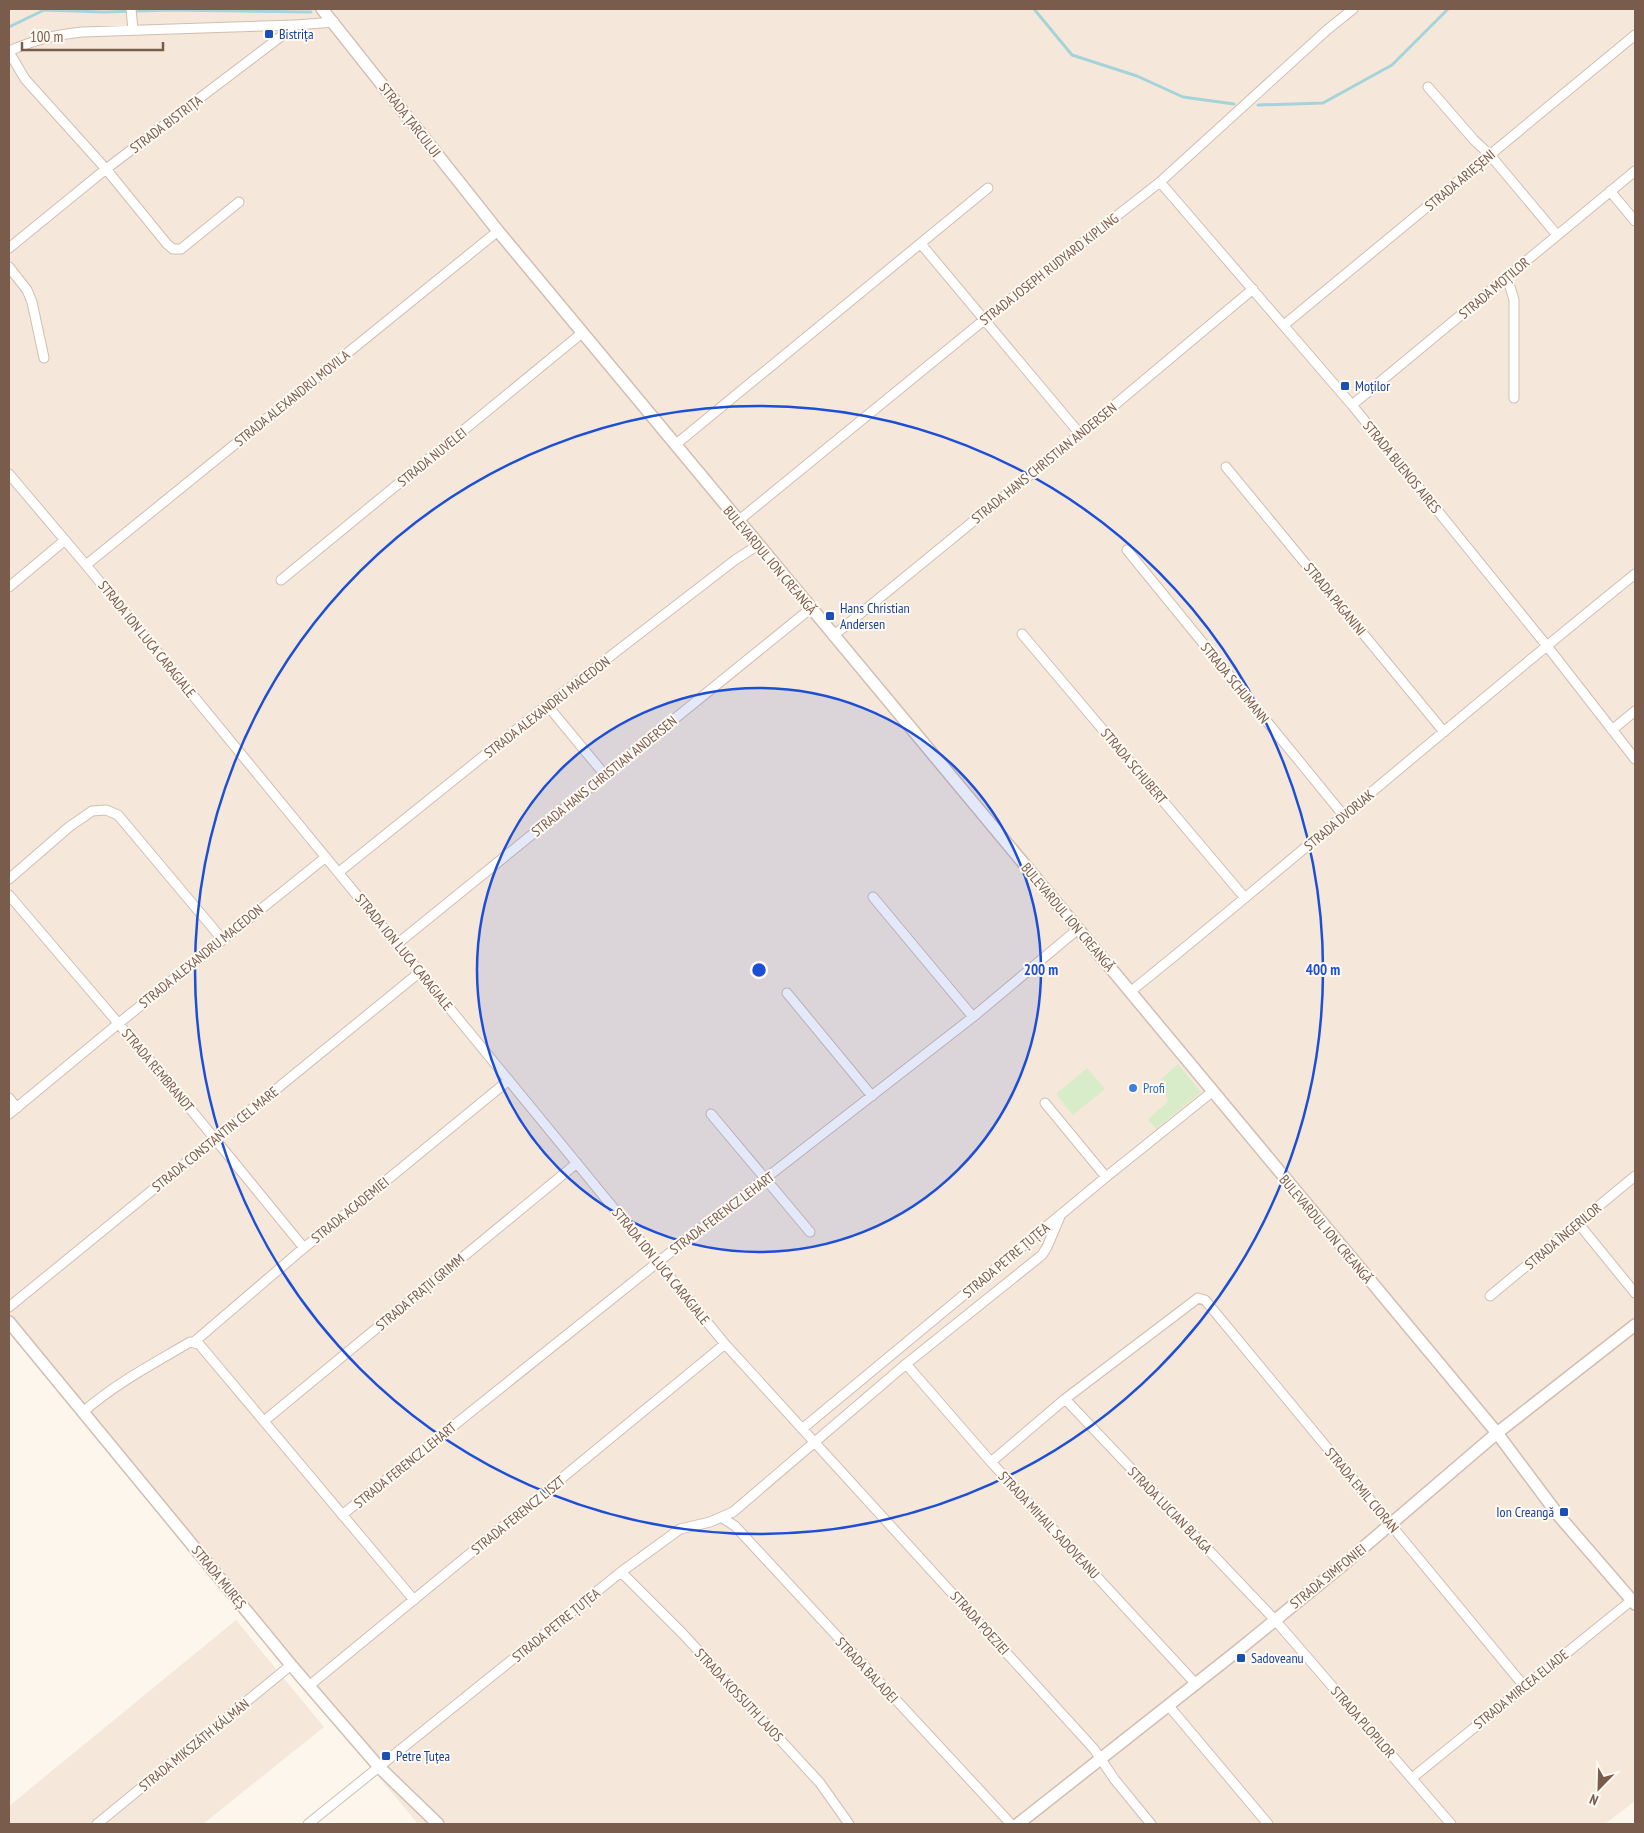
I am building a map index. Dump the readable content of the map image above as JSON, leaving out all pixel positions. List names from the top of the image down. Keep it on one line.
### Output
{"streets":{"street":["STRADA ȚARCULUI","STRADA BISTRIȚA","STRADA ARIEȘENI","STRADA JOSEPH RUDYARD KIPLING","STRADA MOȚILOR","STRADA ALEXANDRU MOVILA","STRADA NUVELEI","STRADA HANS CHRISTIAN ANDERSEN","STRADA BUENOS AIRES","BULEVARDUL ION CREANGĂ","STRADA PAGANINI","STRADA ION LUCA CARAGIALE","STRADA SCHUMANN","STRADA ALEXANDRU MACEDON","STRADA SCHUBERT","STRADA DVORJAK","STRADA REMBRANDT","STRADA CONSTANTIN CEL MARE","STRADA ACADEMIEI","STRADA FERENCZ LEHART","STRADA ÎNGERILOR","STRADA PETRE ȚUȚEA","STRADA FRAȚII GRIMM","STRADA EMIL CIORAN","STRADA LUCIAN BLAGA","STRADA FERENCZ LISZT","STRADA MIHAIL SADOVEANU","STRADA SIMFONIEI","STRADA MUREȘ","STRADA POEZIEI","STRADA BALADEI","STRADA MIRCEA ELIADE","STRADA KOSSUTH LAJOS","STRADA PLOPILOR","STRADA MIKSZÁTH KÁLMÁN"]},"crossings":[["STRADA ȚARCULUI","STRADA ALEXANDRU MOVILA"],["STRADA ȚARCULUI","BULEVARDUL ION CREANGĂ"],["STRADA ARIEȘENI","STRADA BUENOS AIRES"],["STRADA JOSEPH RUDYARD KIPLING","STRADA BUENOS AIRES"],["STRADA JOSEPH RUDYARD KIPLING","BULEVARDUL ION CREANGĂ"],["STRADA MOȚILOR","STRADA BUENOS AIRES"],["STRADA ALEXANDRU MOVILA","BULEVARDUL ION CREANGĂ"],["STRADA ALEXANDRU MOVILA","STRADA ION LUCA CARAGIALE"],["STRADA NUVELEI","BULEVARDUL ION CREANGĂ"],["STRADA HANS CHRISTIAN ANDERSEN","STRADA BUENOS AIRES"],["STRADA HANS CHRISTIAN ANDERSEN","BULEVARDUL ION CREANGĂ"],["STRADA HANS CHRISTIAN ANDERSEN","STRADA ION LUCA CARAGIALE"],["STRADA BUENOS AIRES","STRADA DVORJAK"],["BULEVARDUL ION CREANGĂ","STRADA ALEXANDRU MACEDON"],["BULEVARDUL ION CREANGĂ","STRADA DVORJAK"],["BULEVARDUL ION CREANGĂ","STRADA FERENCZ LEHART"],["BULEVARDUL ION CREANGĂ","STRADA PETRE ȚUȚEA"],["BULEVARDUL ION CREANGĂ","STRADA SIMFONIEI"],["BULEVARDUL ION CREANGĂ","STRADA MIRCEA ELIADE"],["STRADA PAGANINI","STRADA DVORJAK"],["STRADA ION LUCA CARAGIALE","STRADA ALEXANDRU MACEDON"],["STRADA ION LUCA CARAGIALE","STRADA CONSTANTIN CEL MARE"],["STRADA ION LUCA CARAGIALE","STRADA ACADEMIEI"],["STRADA ION LUCA CARAGIALE","STRADA FERENCZ LEHART"],["STRADA ION LUCA CARAGIALE","STRADA PETRE ȚUȚEA"],["STRADA ION LUCA CARAGIALE","STRADA FRAȚII GRIMM"],["STRADA ION LUCA CARAGIALE","STRADA FERENCZ LISZT"],["STRADA ION LUCA CARAGIALE","STRADA POEZIEI"],["STRADA SCHUMANN","STRADA DVORJAK"],["STRADA ALEXANDRU MACEDON","STRADA REMBRANDT"],["STRADA SCHUBERT","STRADA DVORJAK"],["STRADA REMBRANDT","STRADA CONSTANTIN CEL MARE"],["STRADA REMBRANDT","STRADA ACADEMIEI"],["STRADA ACADEMIEI","STRADA MUREȘ"],["STRADA PETRE ȚUȚEA","STRADA MIHAIL SADOVEANU"],["STRADA PETRE ȚUȚEA","STRADA MUREȘ"],["STRADA PETRE ȚUȚEA","STRADA POEZIEI"],["STRADA PETRE ȚUȚEA","STRADA BALADEI"],["STRADA PETRE ȚUȚEA","STRADA KOSSUTH LAJOS"],["STRADA EMIL CIORAN","STRADA LUCIAN BLAGA"],["STRADA EMIL CIORAN","STRADA SIMFONIEI"],["STRADA EMIL CIORAN","STRADA MIRCEA ELIADE"],["STRADA LUCIAN BLAGA","STRADA SIMFONIEI"],["STRADA LUCIAN BLAGA","STRADA PLOPILOR"],["STRADA FERENCZ LISZT","STRADA MUREȘ"],["STRADA MIHAIL SADOVEANU","STRADA SIMFONIEI"],["STRADA SIMFONIEI","STRADA POEZIEI"],["STRADA SIMFONIEI","STRADA PLOPILOR"],["STRADA MUREȘ","STRADA MIKSZÁTH KÁLMÁN"],["STRADA MIRCEA ELIADE","STRADA PLOPILOR"]],"places":{"transit":["Bistrița","Moților","Hans Christian Andersen","Ion Creangă","Sadoveanu","Petre Țuțea"],"other":["Profi"]},"scale_bar":"100 m","north":"bottom left","rings":["200 m","400 m"]}
